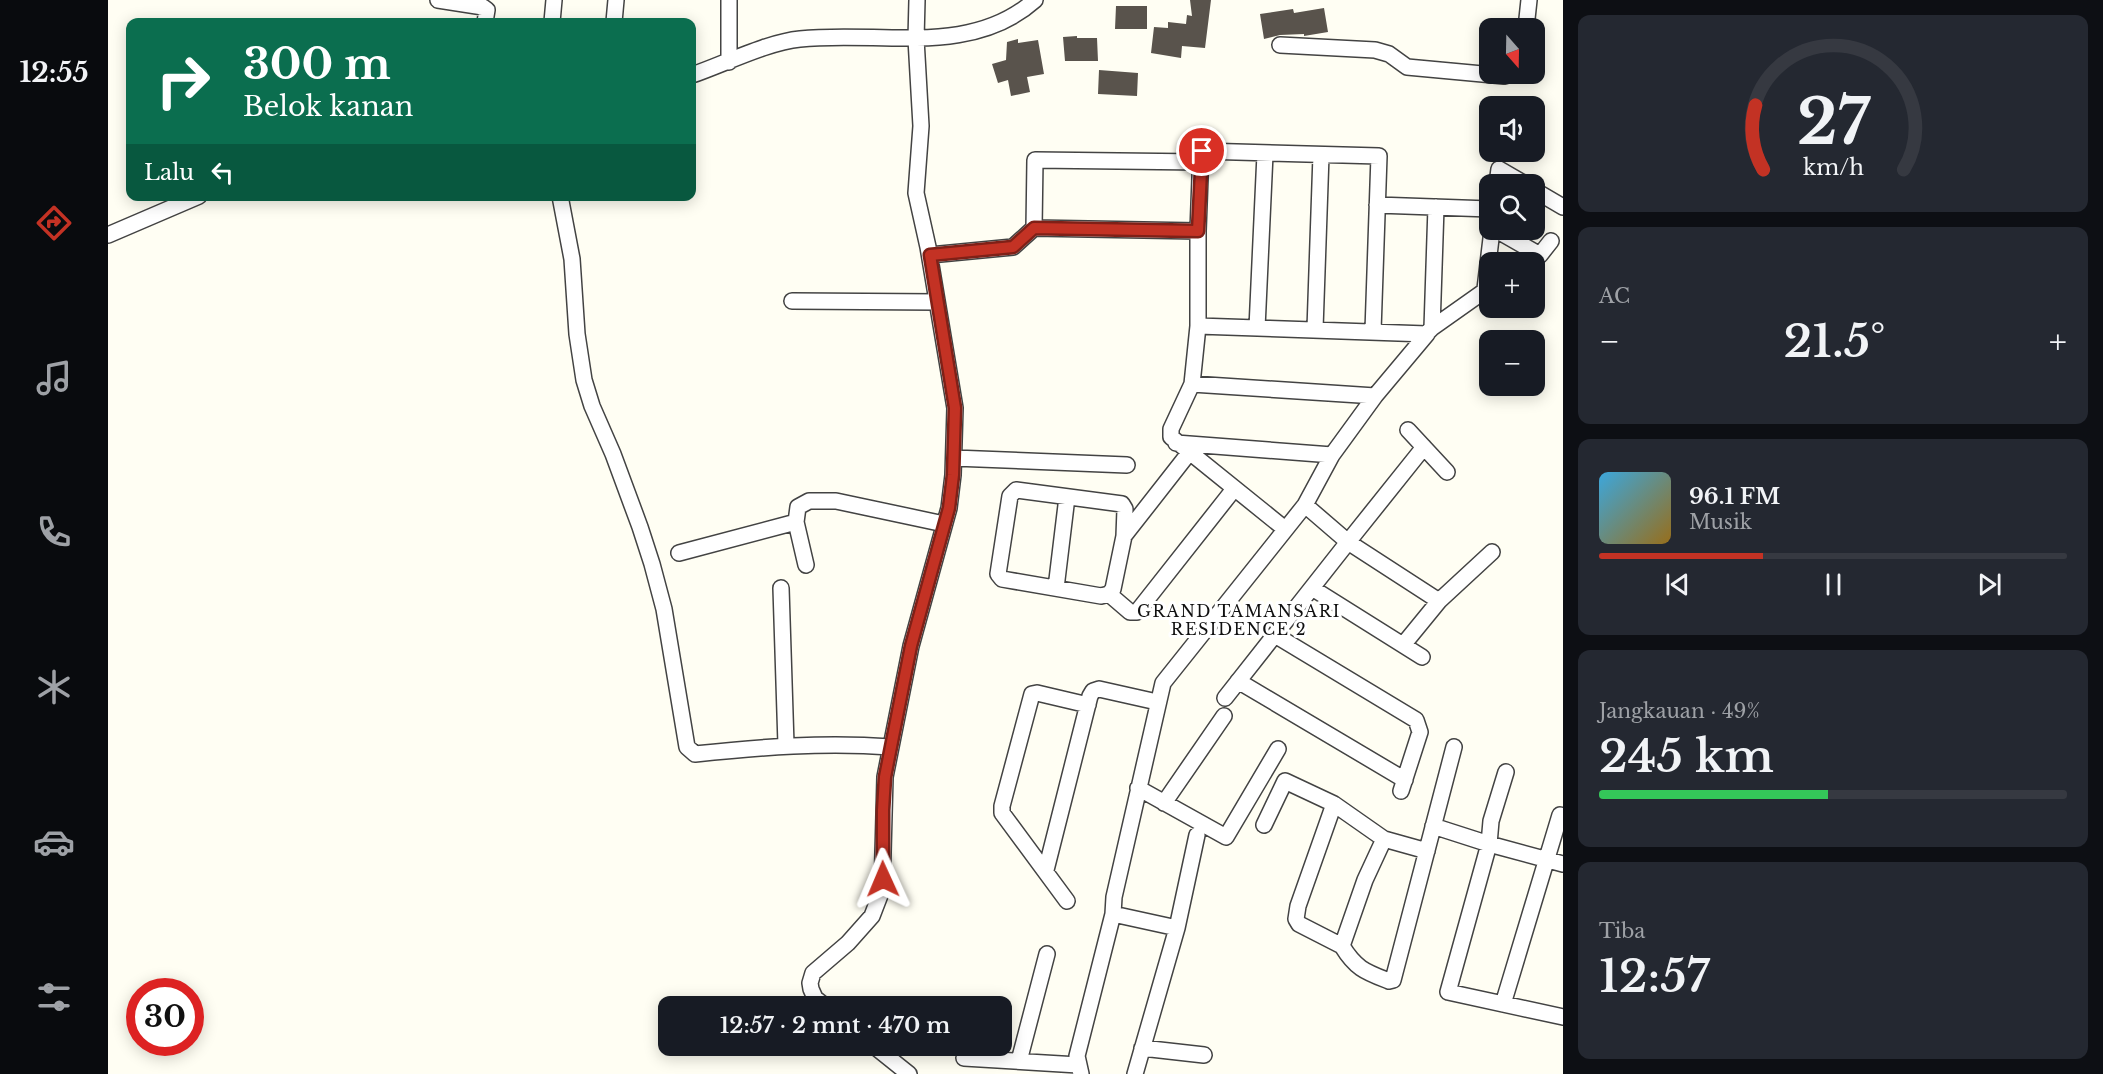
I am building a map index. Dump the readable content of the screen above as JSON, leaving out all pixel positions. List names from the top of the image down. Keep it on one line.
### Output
{"districts":["GRAND TAMANSARI RESIDENCE 2"],"north":"bottom","page":{"tabs":"12:55","map_buttons":["+","−"],"turn":["300 m","Belok kanan"],"then":"Lalu","tile":["AC",["Jangkauan · 49%","245 km"],["Tiba","12:57"]],"heat":["−","21.5°","+"],"song":["96.1 FM","Musik"],"limit":"30","trip":"12:57 · 2 mnt · 470 m","gauge":["27","km/h"]}}
